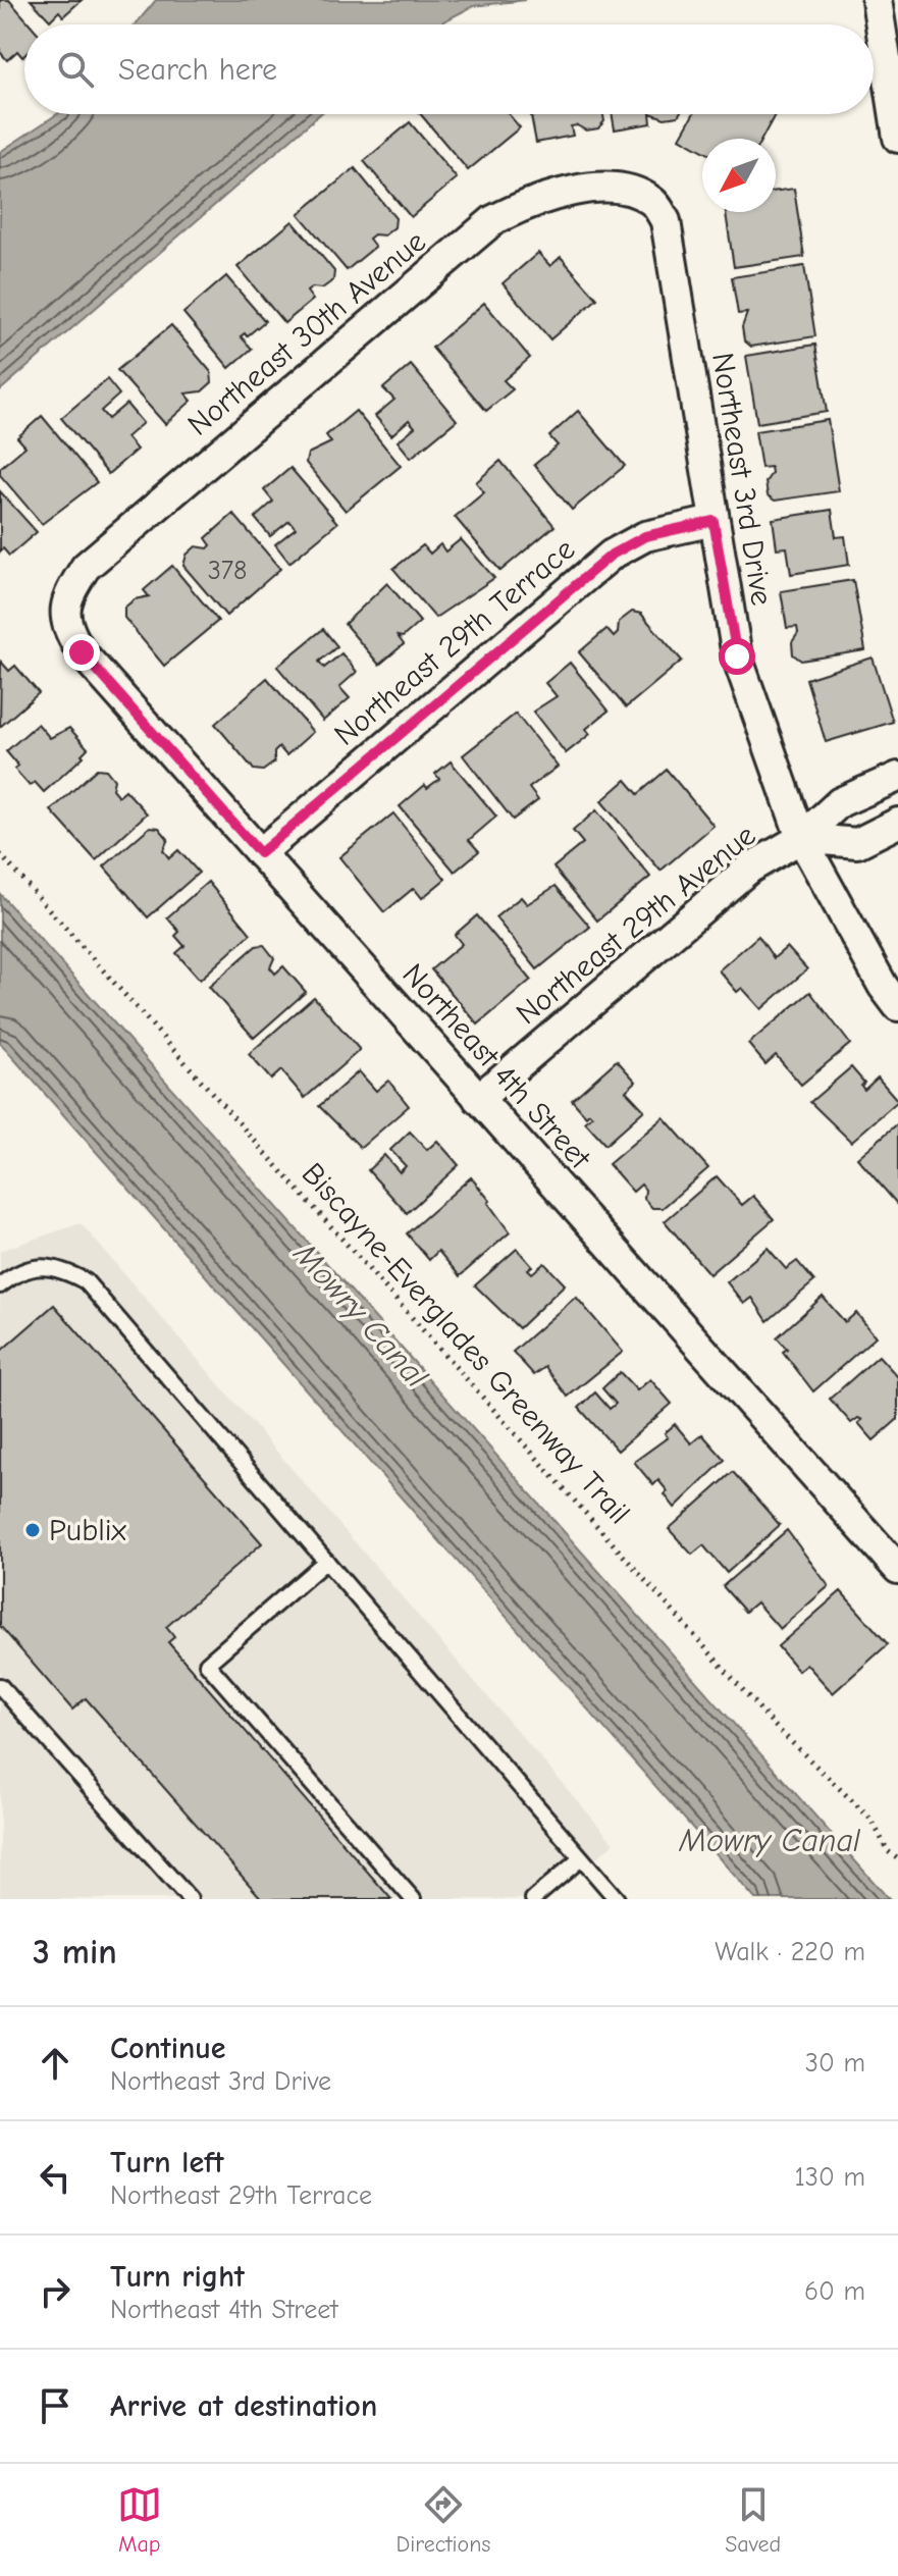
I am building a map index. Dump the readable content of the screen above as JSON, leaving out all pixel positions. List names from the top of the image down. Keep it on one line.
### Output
{"streets":{"street":["Northeast 30th Avenue","Northeast 3rd Drive","Northeast 29th Terrace","Northeast 29th Avenue","Northeast 4th Street"],"path":["Biscayne-Everglades Greenway Trail"]},"crossings":[["Northeast 30th Avenue","Northeast 3rd Drive"],["Northeast 30th Avenue","Northeast 4th Street"],["Northeast 3rd Drive","Northeast 29th Terrace"],["Northeast 3rd Drive","Northeast 29th Avenue"],["Northeast 29th Terrace","Northeast 4th Street"],["Northeast 29th Avenue","Northeast 4th Street"]],"water":["Mowry Canal"],"places":["Publix"],"house_numbers":["378"],"north":"bottom left","page":{"search":"Search here","heading":["3 min","Walk · 220 m"],"list":[["Continue","Northeast 3rd Drive","30 m"],["Turn left","Northeast 29th Terrace","130 m"],["Turn right","Northeast 4th Street","60 m"],"Arrive at destination"],"nav":["Map","Directions","Saved"]}}
